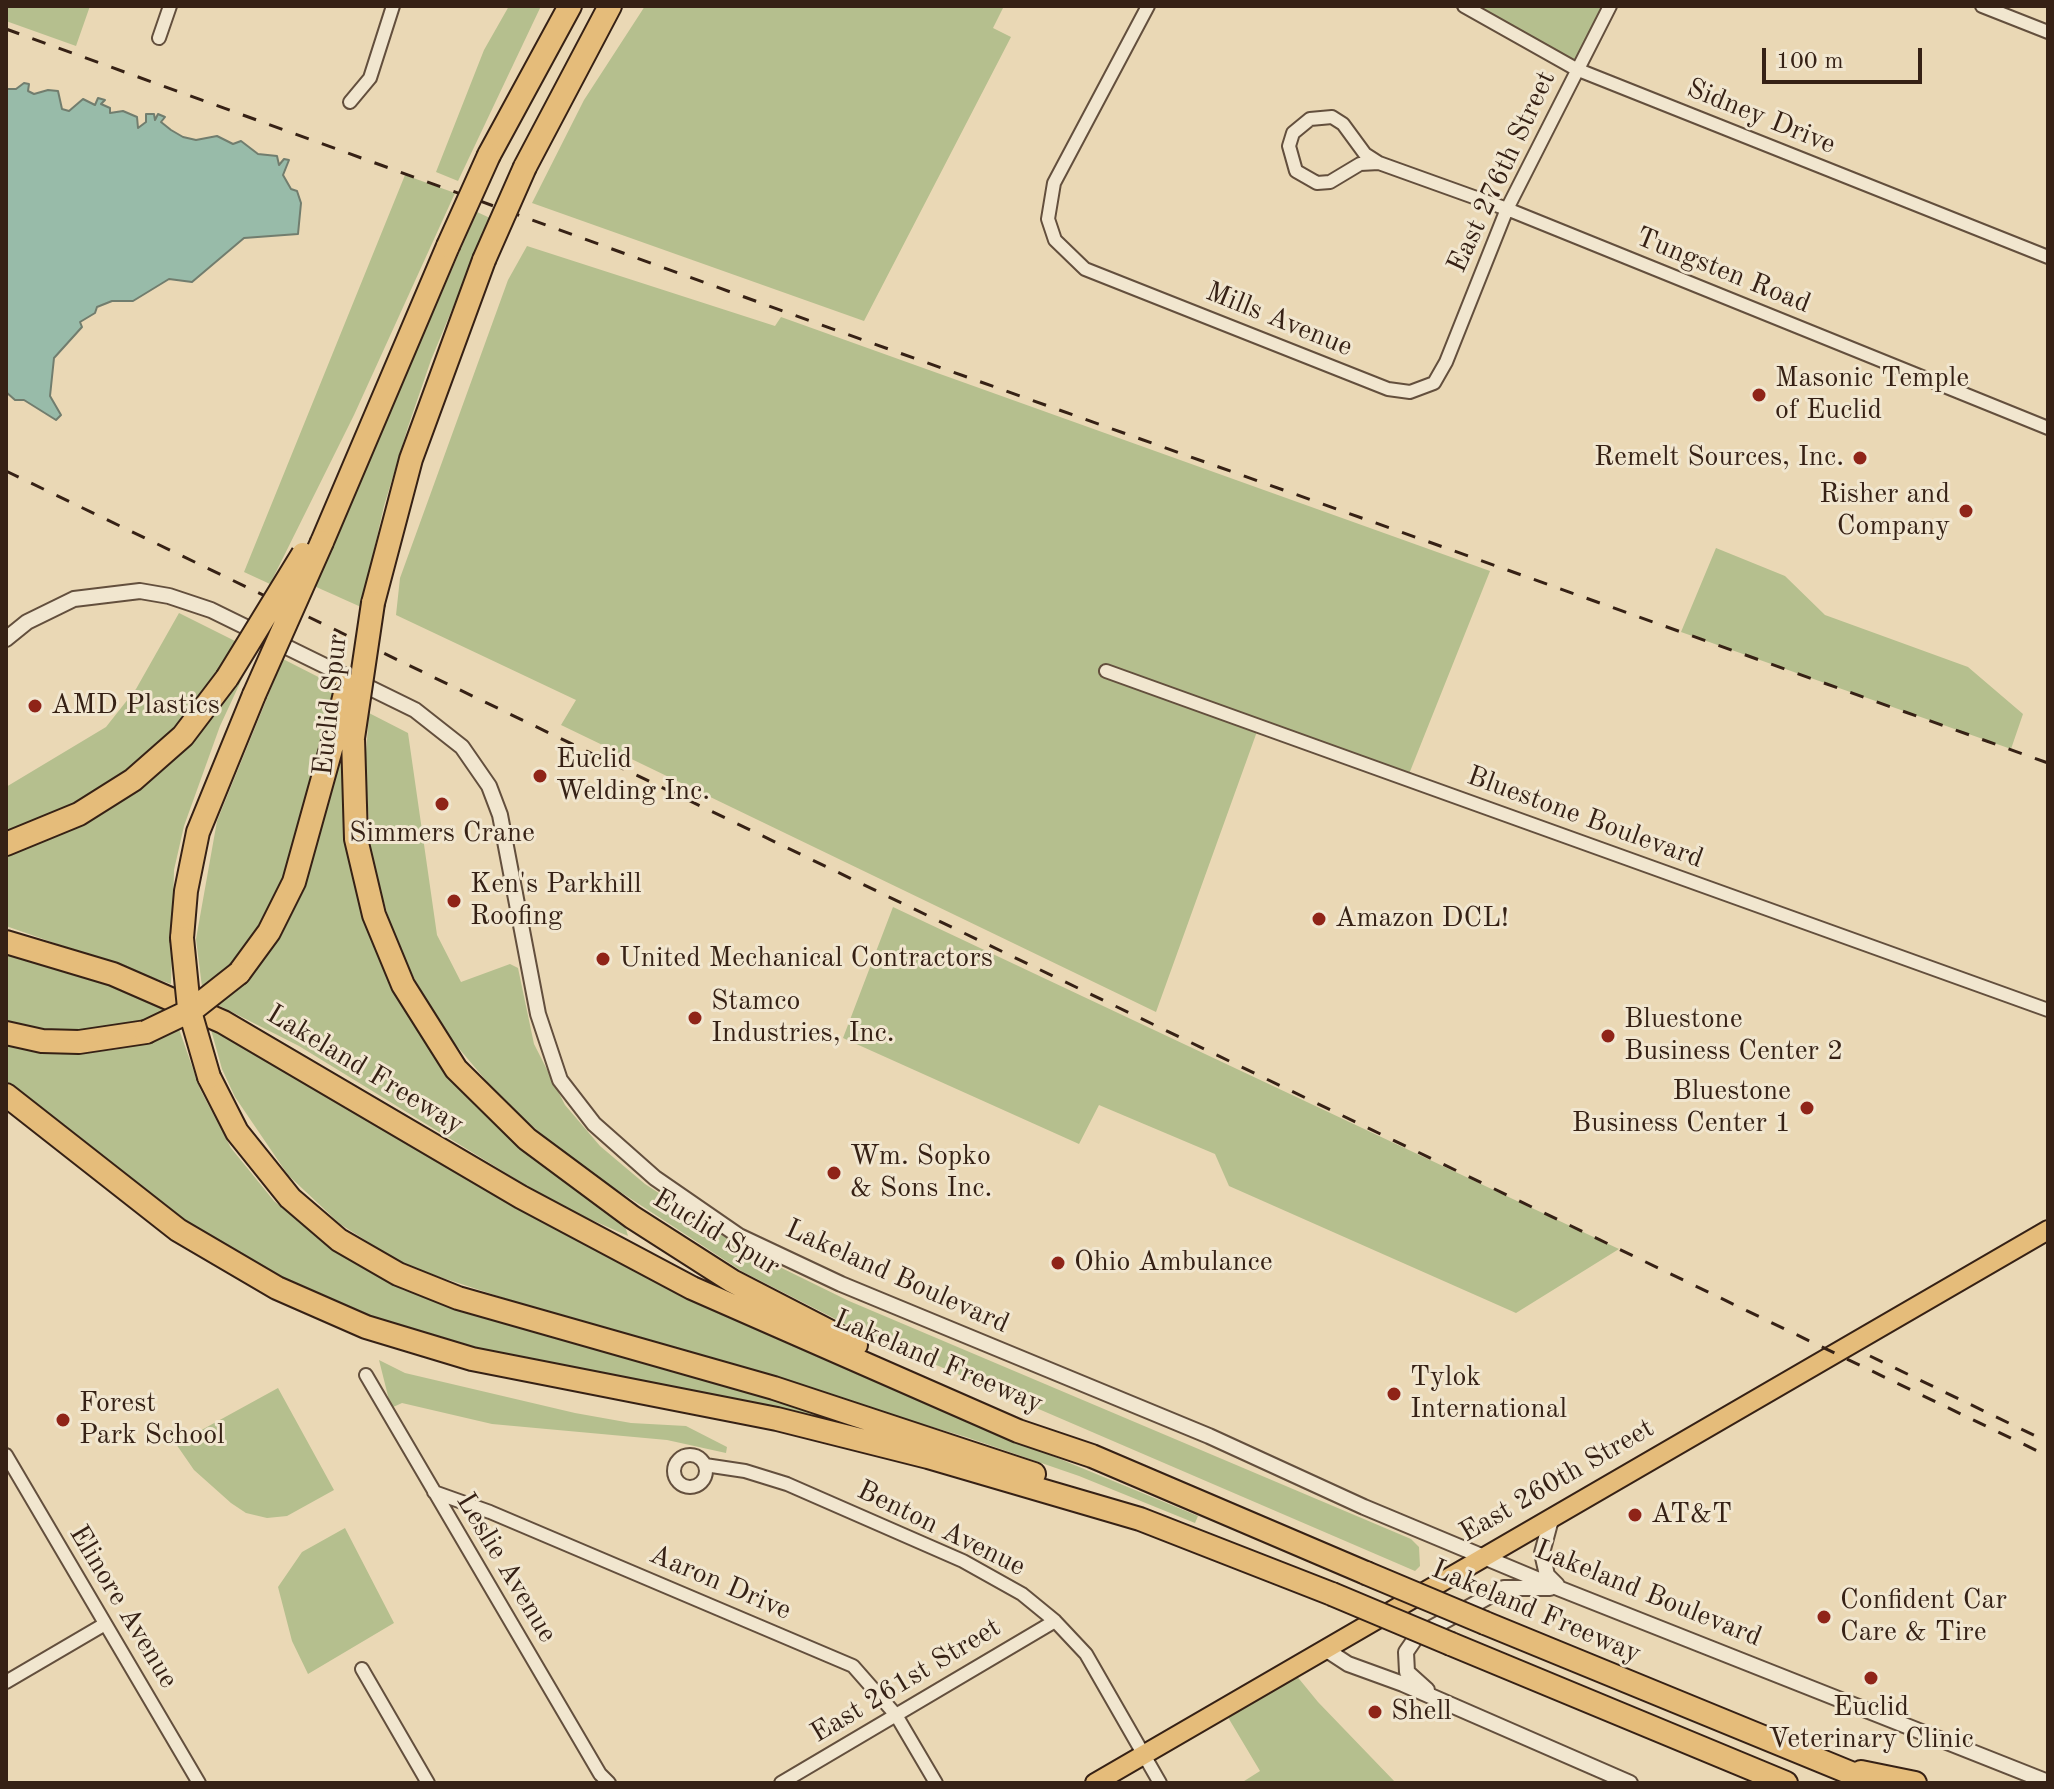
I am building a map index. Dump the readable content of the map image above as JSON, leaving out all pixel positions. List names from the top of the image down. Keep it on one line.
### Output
{"streets":{"highway":["Euclid Spur","Lakeland Freeway"],"main road":["East 260th Street"],"street":["Sidney Drive","East 276th Street","Tungsten Road","Mills Avenue","Bluestone Boulevard","Lakeland Boulevard","Benton Avenue","Leslie Avenue","Aaron Drive","Elinore Avenue","East 261st Street"]},"crossings":[["Sidney Drive","East 276th Street"],["East 276th Street","Tungsten Road"],["East 276th Street","Mills Avenue"],["Euclid Spur","Lakeland Freeway"],["Lakeland Boulevard","East 260th Street"],["East 260th Street","Benton Avenue"],["Benton Avenue","East 261st Street"],["Leslie Avenue","Aaron Drive"],["Aaron Drive","East 261st Street"]],"places":["Masonic Temple of Euclid","Remelt Sources, Inc.","Risher and Company","AMD Plastics","Euclid Welding Inc.","Simmers Crane","Ken's Parkhill Roofing","Amazon DCL!","United Mechanical Contractors","Stamco Industries, Inc.","Bluestone Business Center 2","Bluestone Business Center 1","Wm. Sopko & Sons Inc.","Ohio Ambulance","Tylok International","Forest Park School","AT&T","Confident Car Care & Tire","Euclid Veterinary Clinic","Shell"],"scale_bar":"100 m"}
